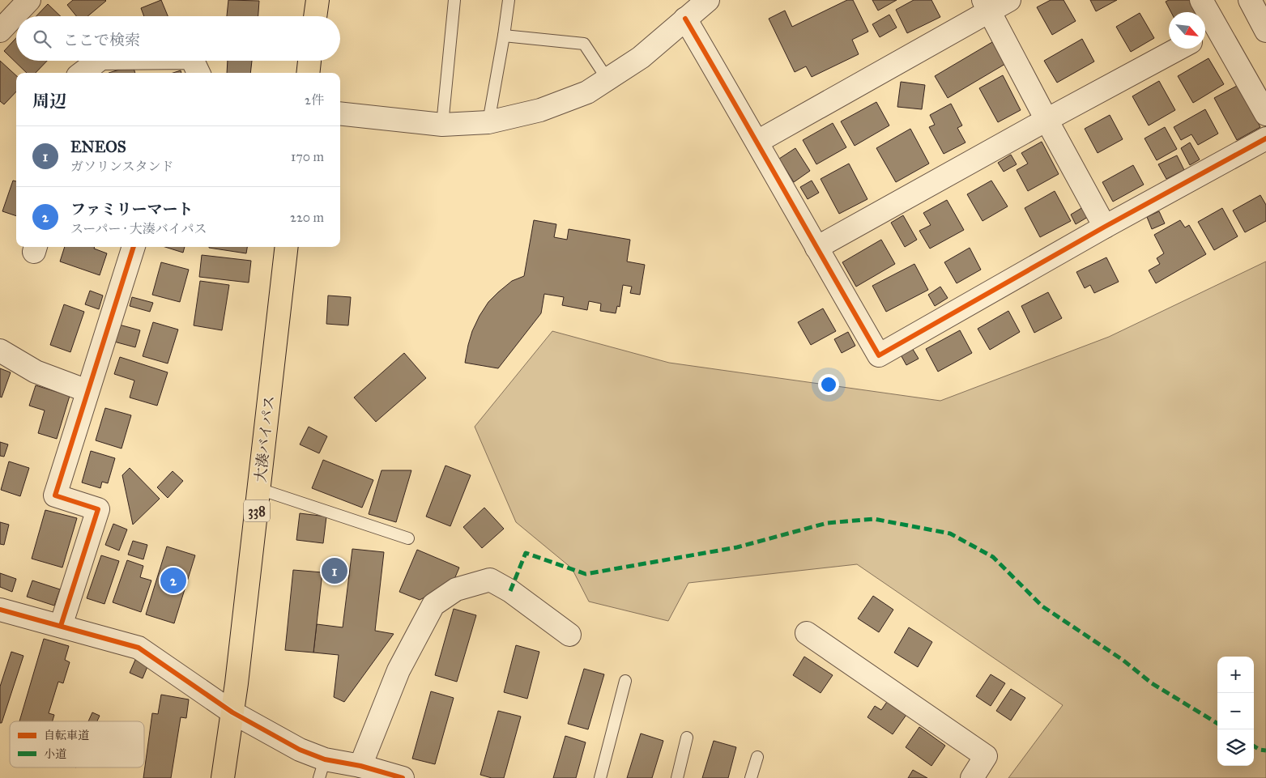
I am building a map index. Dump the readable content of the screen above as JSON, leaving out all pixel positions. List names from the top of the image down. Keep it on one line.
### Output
{"streets":{"highway":["大湊バイパス","338"]},"legend":["自転車道","小道"],"north":"bottom right","page":{"search":"ここで検索","heading":["周辺","2件"],"list":[{"mark":"1","name":"ENEOS","note":"ガソリンスタンド","value":"170 m"},{"mark":"2","name":"ファミリーマート","note":"スーパー · 大湊バイパス","value":"220 m"}],"pins":["1","2"],"map_buttons":["+","−"]}}
